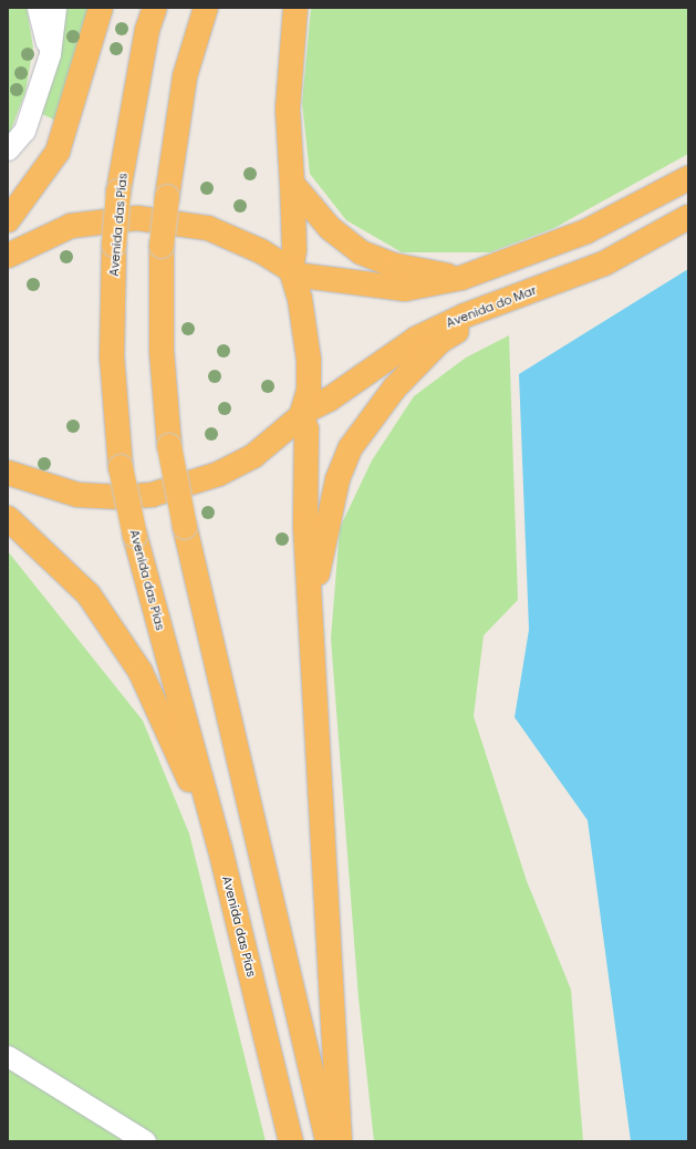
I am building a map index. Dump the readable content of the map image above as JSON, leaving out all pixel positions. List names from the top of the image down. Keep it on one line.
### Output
{"streets":{"highway":["Avenida das Pías","Avenida do Mar"]}}
